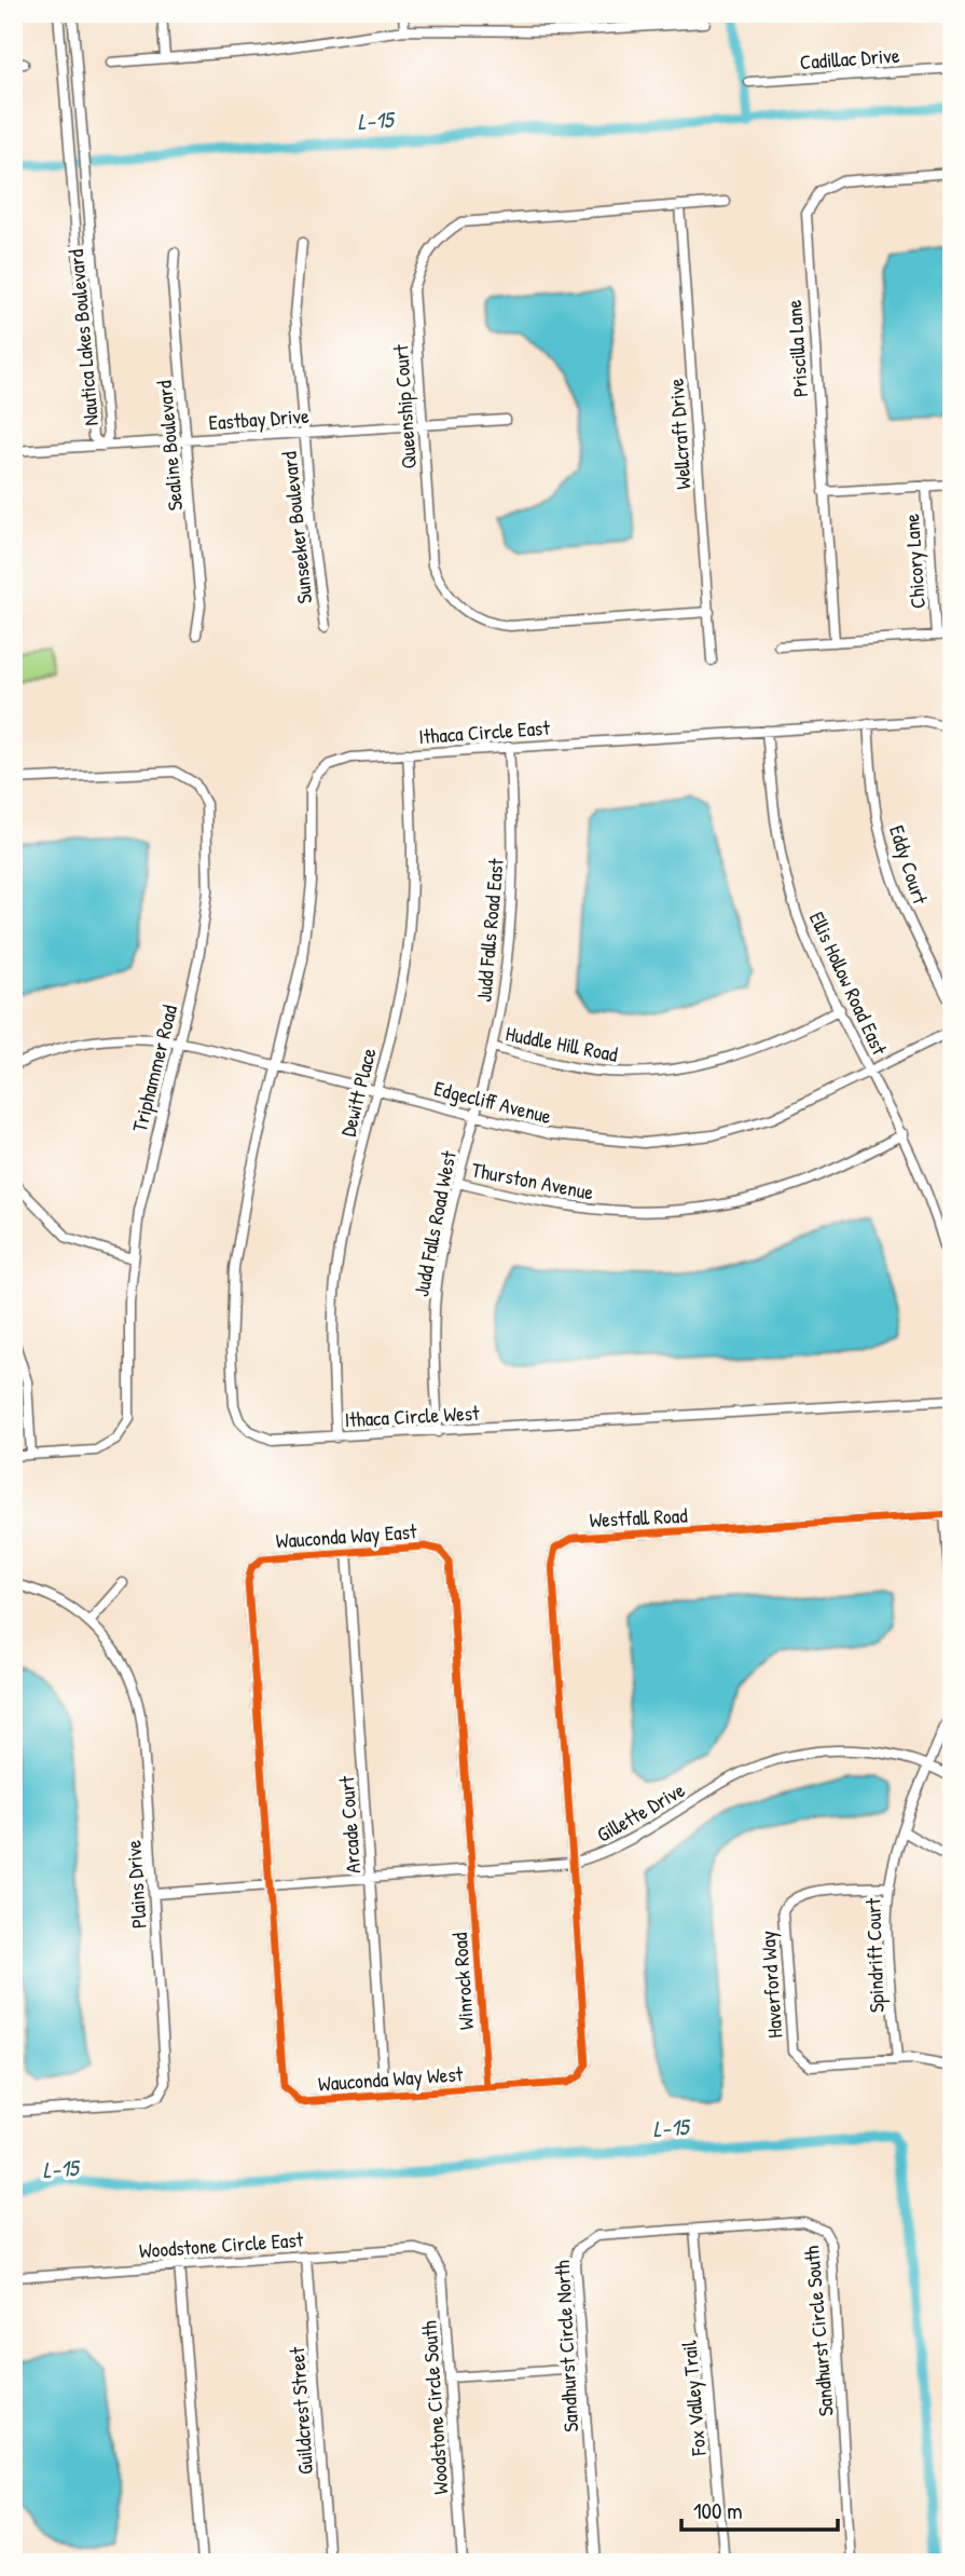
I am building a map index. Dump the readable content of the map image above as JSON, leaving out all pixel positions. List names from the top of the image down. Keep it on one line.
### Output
{"streets":{"street":["Cadillac Drive","Nautica Lakes Boulevard","Priscilla Lane","Queenship Court","Eastbay Drive","Wellcraft Drive","Sealine Boulevard","Sunseeker Boulevard","Chicory Lane","Ithaca Circle East","Eddy Court","Judd Falls Road East","Ellis Hollow Road East","Huddle Hill Road","Triphammer Road","Dewitt Place","Edgecliff Avenue","Thurston Avenue","Judd Falls Road West","Ithaca Circle West","Westfall Road","Wauconda Way East","Gillette Drive","Arcade Court","Plains Drive","Spindrift Court","Winrock Road","Haverford Way","Wauconda Way West","Woodstone Circle East","Sandhurst Circle South","Sandhurst Circle North","Fox Valley Trail","Woodstone Circle South","Guildcrest Street"]},"crossings":[["Nautica Lakes Boulevard","Eastbay Drive"],["Queenship Court","Eastbay Drive"],["Queenship Court","Wellcraft Drive"],["Eastbay Drive","Sealine Boulevard"],["Eastbay Drive","Sunseeker Boulevard"],["Ithaca Circle East","Eddy Court"],["Ithaca Circle East","Judd Falls Road East"],["Ithaca Circle East","Ellis Hollow Road East"],["Ithaca Circle East","Dewitt Place"],["Ithaca Circle East","Edgecliff Avenue"],["Ithaca Circle East","Ithaca Circle West"],["Judd Falls Road East","Huddle Hill Road"],["Judd Falls Road East","Edgecliff Avenue"],["Judd Falls Road East","Judd Falls Road West"],["Ellis Hollow Road East","Huddle Hill Road"],["Ellis Hollow Road East","Edgecliff Avenue"],["Ellis Hollow Road East","Thurston Avenue"],["Triphammer Road","Edgecliff Avenue"],["Dewitt Place","Edgecliff Avenue"],["Dewitt Place","Ithaca Circle West"],["Edgecliff Avenue","Judd Falls Road West"],["Edgecliff Avenue","Ithaca Circle West"],["Thurston Avenue","Judd Falls Road West"],["Judd Falls Road West","Ithaca Circle West"],["Westfall Road","Gillette Drive"],["Westfall Road","Wauconda Way West"],["Wauconda Way East","Gillette Drive"],["Wauconda Way East","Arcade Court"],["Wauconda Way East","Winrock Road"],["Wauconda Way East","Wauconda Way West"],["Gillette Drive","Arcade Court"],["Gillette Drive","Plains Drive"],["Gillette Drive","Spindrift Court"],["Gillette Drive","Winrock Road"],["Gillette Drive","Wauconda Way West"],["Arcade Court","Wauconda Way West"],["Spindrift Court","Haverford Way"],["Winrock Road","Wauconda Way West"],["Woodstone Circle East","Woodstone Circle South"],["Woodstone Circle East","Guildcrest Street"],["Sandhurst Circle South","Sandhurst Circle North"],["Sandhurst Circle South","Fox Valley Trail"],["Sandhurst Circle North","Fox Valley Trail"]],"water":["L-15"],"scale_bar":"100 m"}
